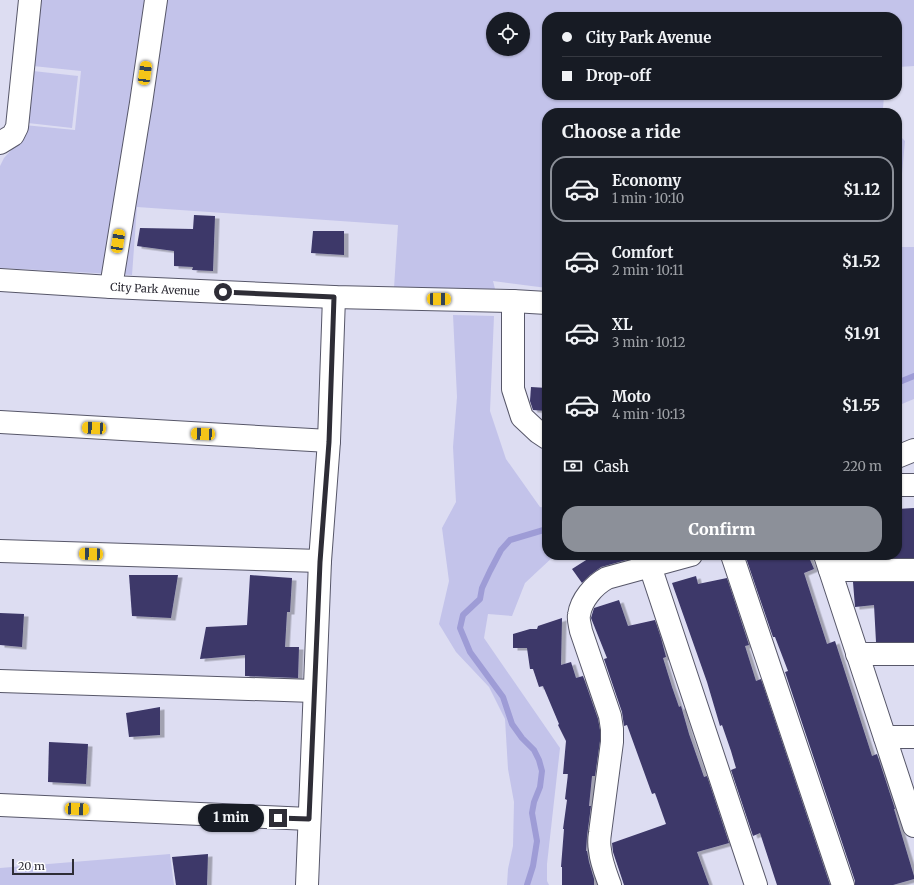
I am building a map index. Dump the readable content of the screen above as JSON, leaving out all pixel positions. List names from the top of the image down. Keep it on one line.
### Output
{"streets":{"street":["City Park Avenue"]},"scale_bar":"20 m","page":{"banner":["City Park Avenue","Drop-off"],"heading":"Choose a ride","list":[{"name":"Economy","note":"1 min · 10:10","value":"$1.12"},{"name":"Comfort","note":"2 min · 10:11","value":"$1.52"},{"name":"XL","note":"3 min · 10:12","value":"$1.91"},{"name":"Moto","note":"4 min · 10:13","value":"$1.55"}],"pay":["Cash","220 m"],"buttons":"Confirm","bubble":"1 min","scale":"20 m"}}
